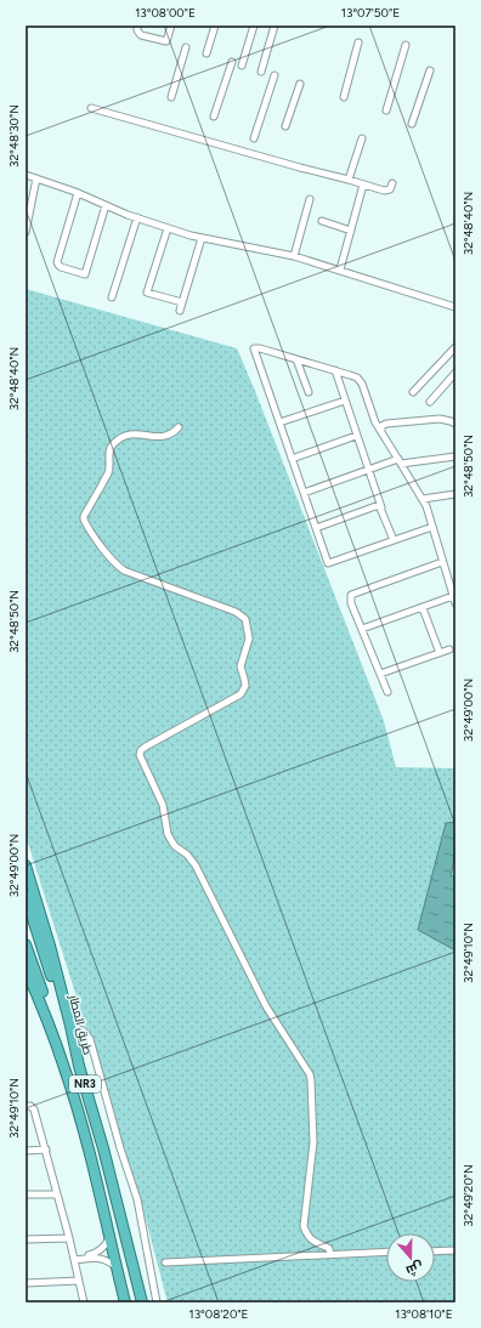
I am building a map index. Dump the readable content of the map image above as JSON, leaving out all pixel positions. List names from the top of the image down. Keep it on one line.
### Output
{"streets":{"highway":["طريق المطار","NR3"]},"north":"bottom","coordinates":["13°08'00\"E","13°07'50\"E","32°48'30\"N","32°48'40\"N","32°48'50\"N","32°49'00\"N","32°49'10\"N","32°49'20\"N","13°08'20\"E","13°08'10\"E"]}
